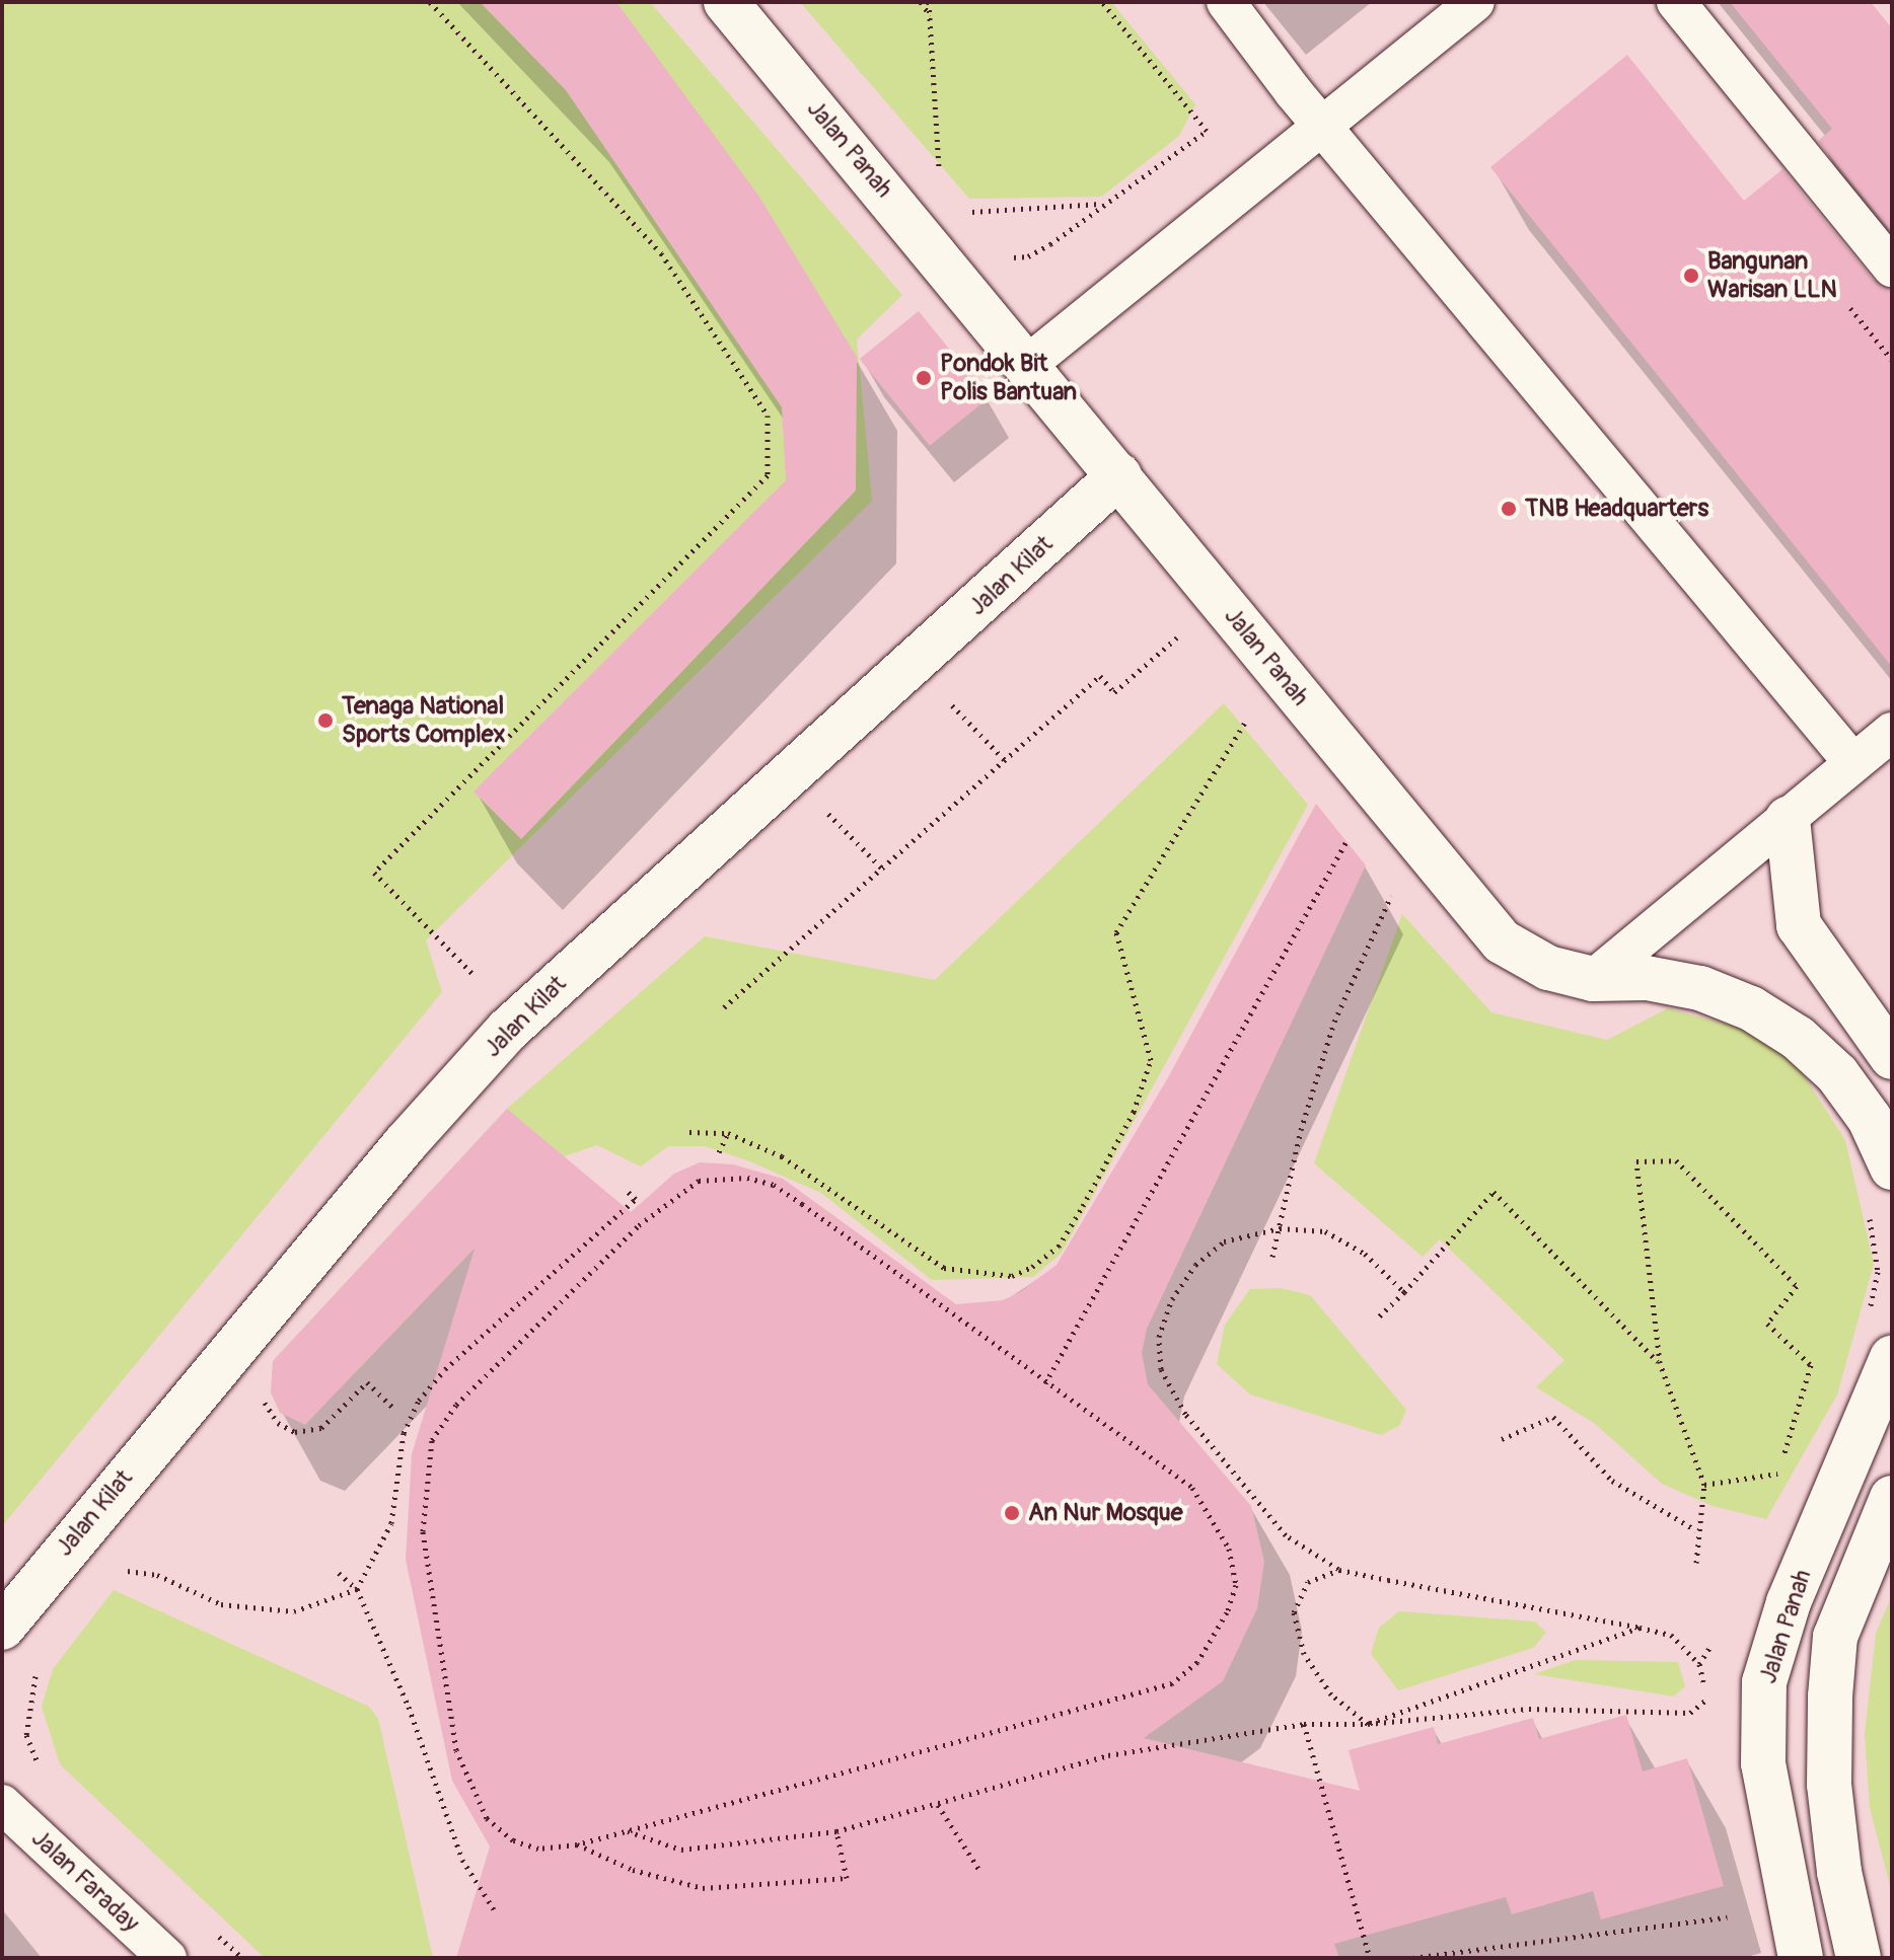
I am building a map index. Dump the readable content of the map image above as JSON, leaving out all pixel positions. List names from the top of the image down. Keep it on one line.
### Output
{"streets":{"street":["Jalan Panah","Jalan Kilat"],"lane":["Jalan Faraday"]},"crossings":[["Jalan Panah","Jalan Kilat"]],"places":["Bangunan Warisan LLN","Pondok Bit Polis Bantuan","TNB Headquarters","Tenaga National Sports Complex","An Nur Mosque"]}
